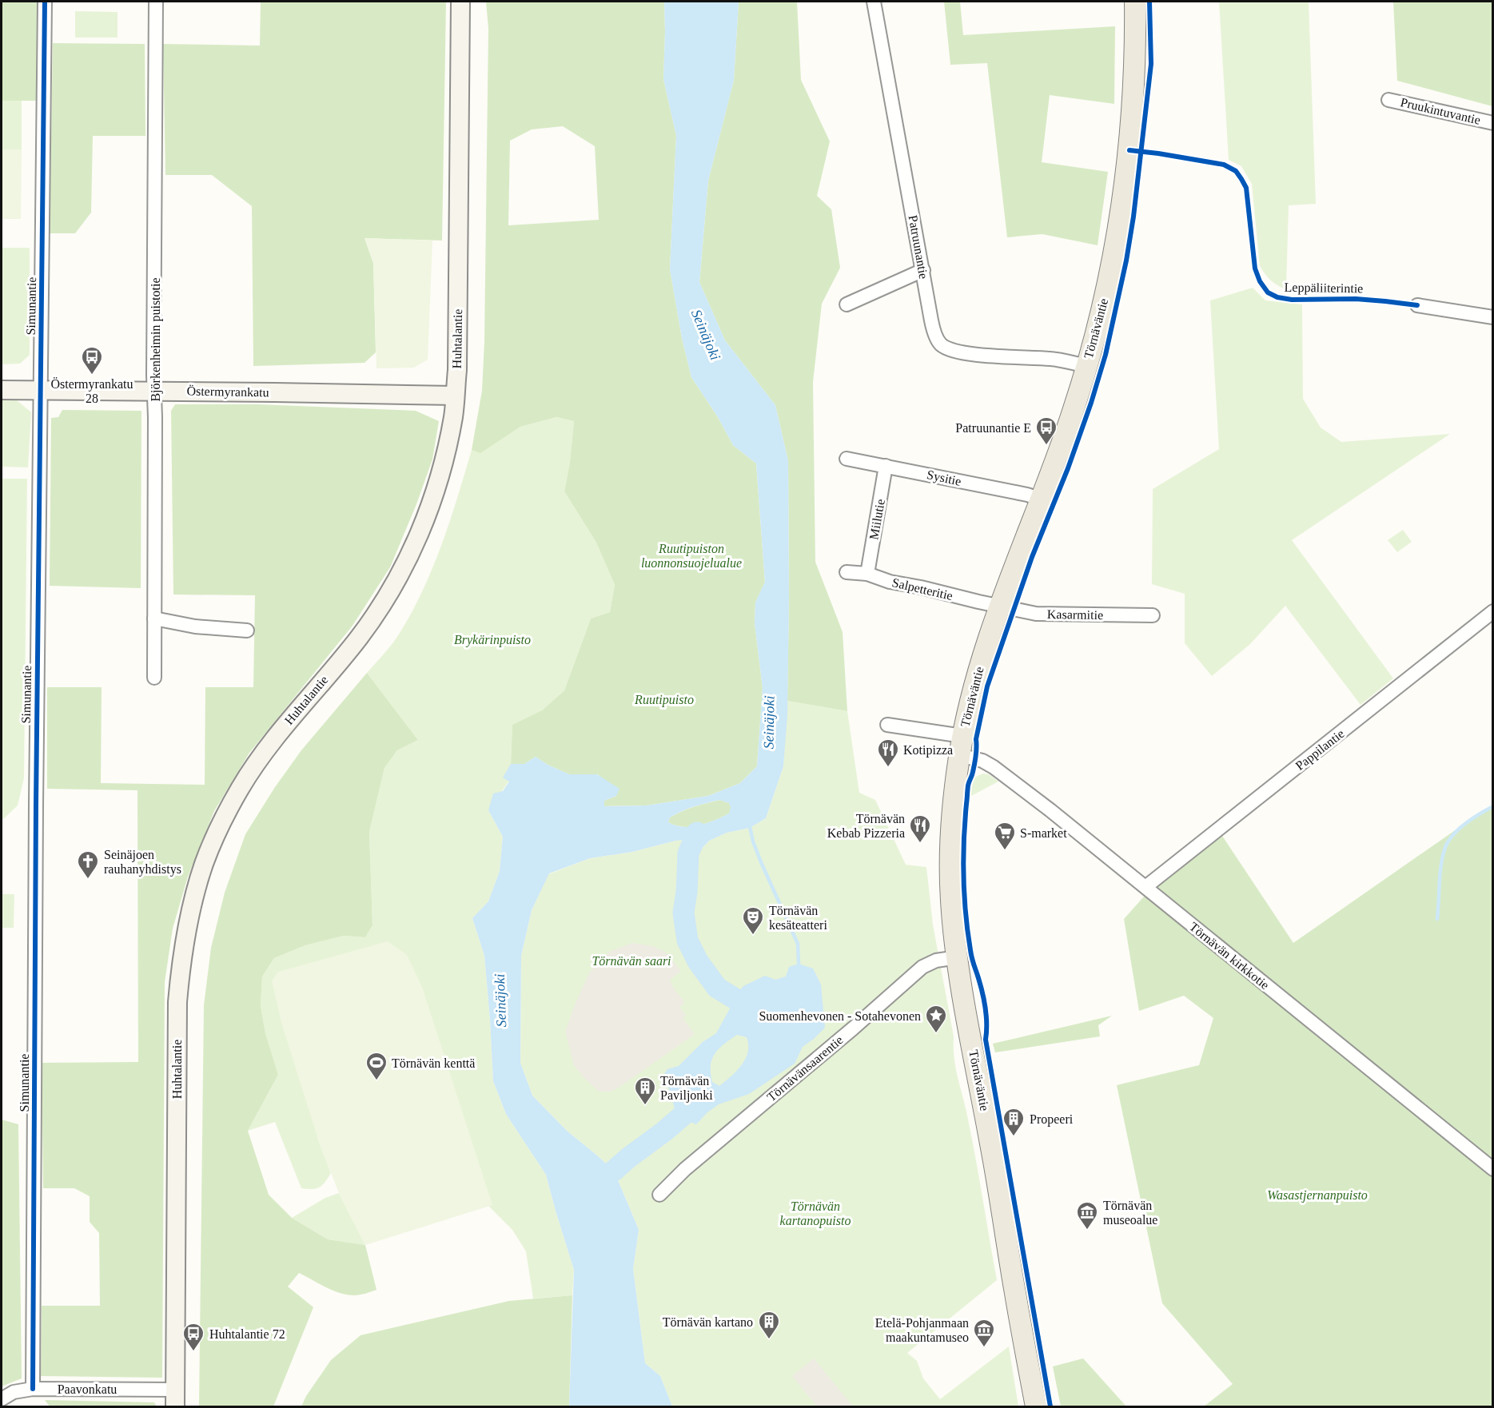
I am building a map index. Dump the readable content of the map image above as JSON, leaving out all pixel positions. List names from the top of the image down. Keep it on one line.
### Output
{"streets":{"main road":["Törnäväntie","Huhtalantie","Östermyrankatu"],"street":["Pruukintuvantie","Patruunantie","Simunantie","Björkenheimin puistotie","Sysitie","Miilutie","Salpetteritie","Kasarmitie","Pappilantie","Törnävän kirkkotie","Törnävänsaarentie","Paavonkatu"],"cycle path":["Leppäliiterintie"]},"crossings":[["Patruunantie","Törnäväntie"],["Simunantie","Östermyrankatu"],["Simunantie","Paavonkatu"],["Törnäväntie","Sysitie"],["Törnäväntie","Salpetteritie"],["Törnäväntie","Kasarmitie"],["Törnäväntie","Törnävän kirkkotie"],["Törnäväntie","Törnävänsaarentie"],["Huhtalantie","Östermyrankatu"],["Huhtalantie","Paavonkatu"],["Björkenheimin puistotie","Östermyrankatu"],["Sysitie","Miilutie"],["Miilutie","Salpetteritie"],["Salpetteritie","Kasarmitie"],["Pappilantie","Törnävän kirkkotie"]],"water":["Seinäjoki"],"parks":["Ruutipuiston luonnonsuojelualue","Brykärinpuisto","Ruutipuisto","Törnävän saari","Wasastjernanpuisto","Törnävän kartanopuisto"],"places":{"bus stop":["Östermyrankatu 28","Patruunantie E","Huhtalantie 72"],"restaurant":["Kotipizza","Törnävän Kebab Pizzeria"],"supermarket":["S-market"],"church":["Seinäjoen rauhanyhdistys"],"theatre":["Törnävän kesäteatteri"],"place":["Suomenhevonen - Sotahevonen"],"sports":["Törnävän kenttä"],"building":["Törnävän Paviljonki","Propeeri","Törnävän kartano"],"museum":["Törnävän museoalue","Etelä-Pohjanmaan maakuntamuseo"]}}
